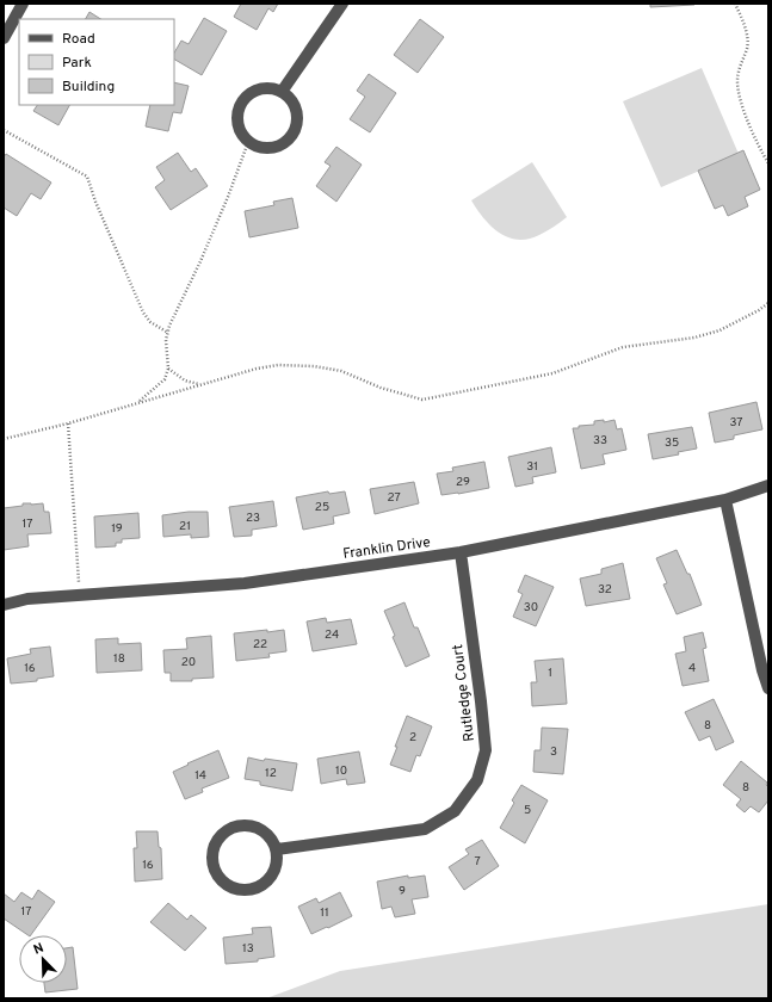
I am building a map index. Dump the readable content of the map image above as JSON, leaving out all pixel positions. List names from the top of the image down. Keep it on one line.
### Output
{"streets":{"street":["Franklin Drive","Rutledge Court"]},"crossings":[["Franklin Drive","Rutledge Court"]],"house_numbers":["37","33","35","31","29","27","25","23","17","21","19","32","30","24","22","18","20","16","4","1","8","2","3","10","12","14","8","5","7","16","9","17","11","13"],"legend":["Road","Park","Building"],"north":"top left"}
